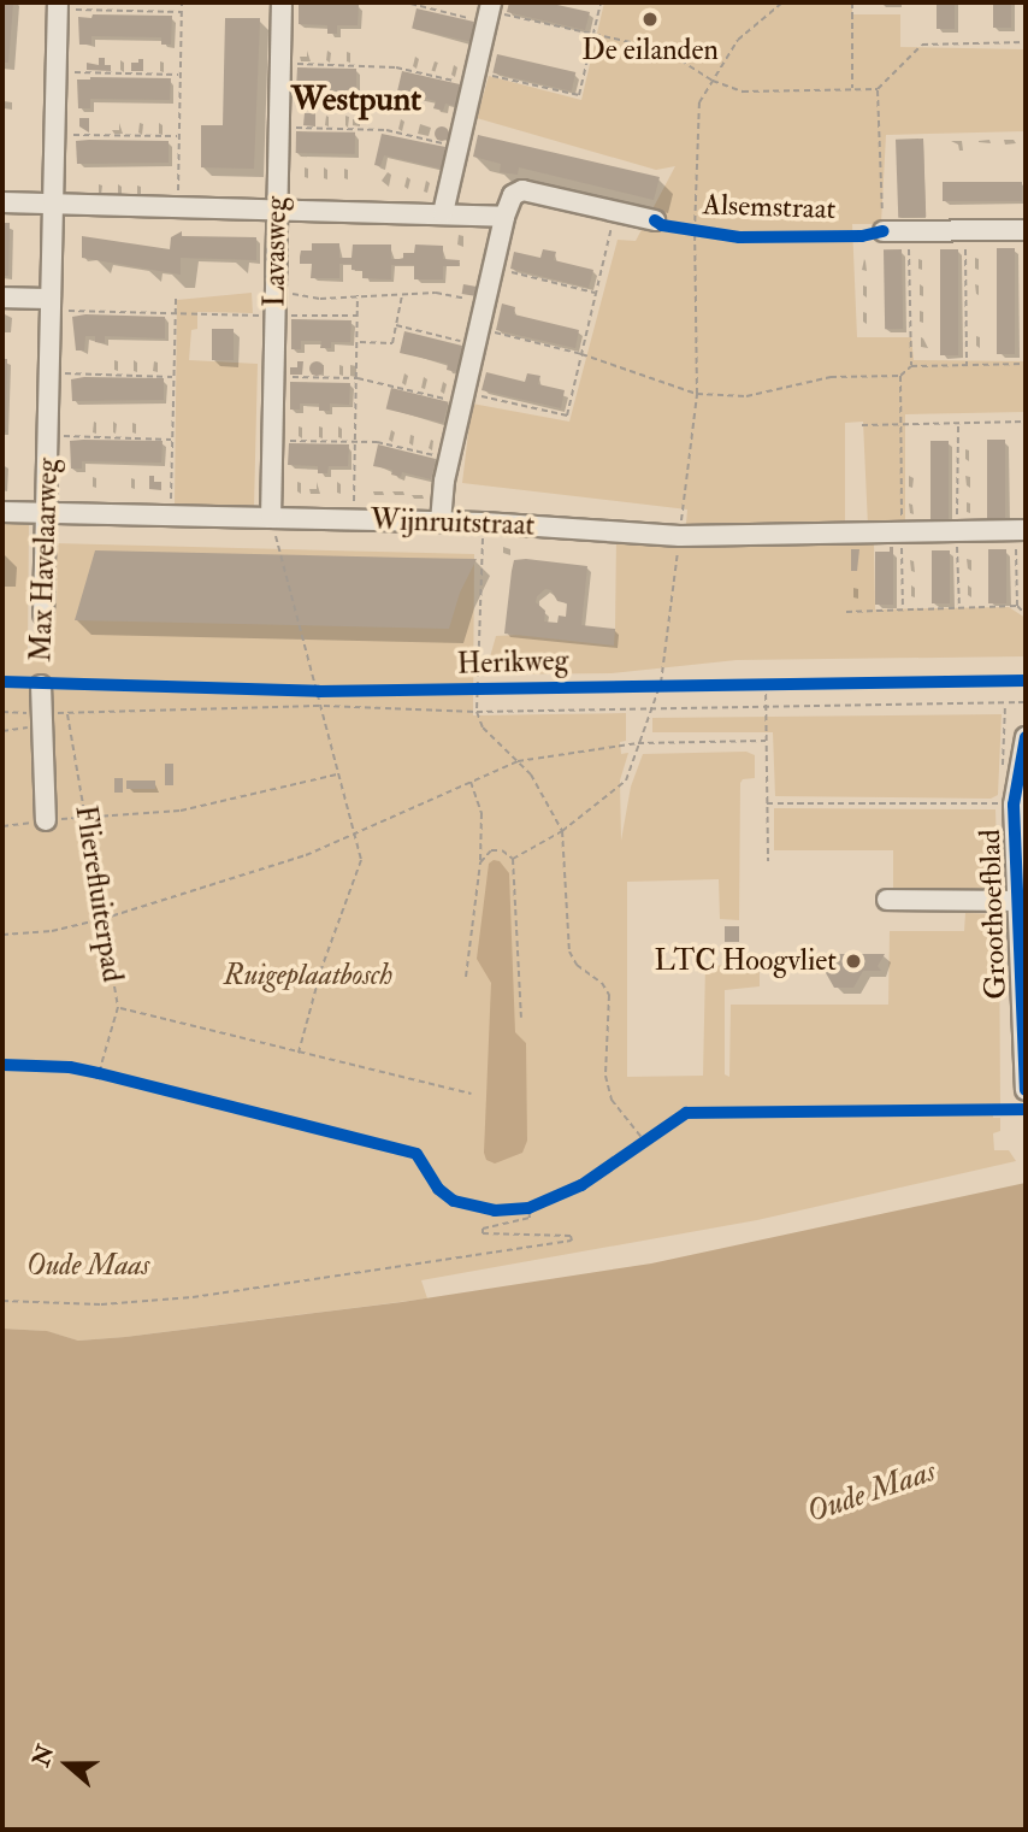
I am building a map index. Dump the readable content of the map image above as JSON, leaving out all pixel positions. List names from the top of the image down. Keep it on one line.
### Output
{"streets":{"street":["Lavasweg","Wijnruitstraat","Max Havelaarweg","Flierefluiterpad","Groothoefblad"],"cycle path":["Alsemstraat","Herikweg"]},"crossings":[["Lavasweg","Wijnruitstraat"],["Wijnruitstraat","Max Havelaarweg"]],"districts":["Westpunt"],"water":["Oude Maas"],"parks":["Ruigeplaatbosch","Oude Maas"],"places":["De eilanden","LTC Hoogvliet"],"north":"left"}
